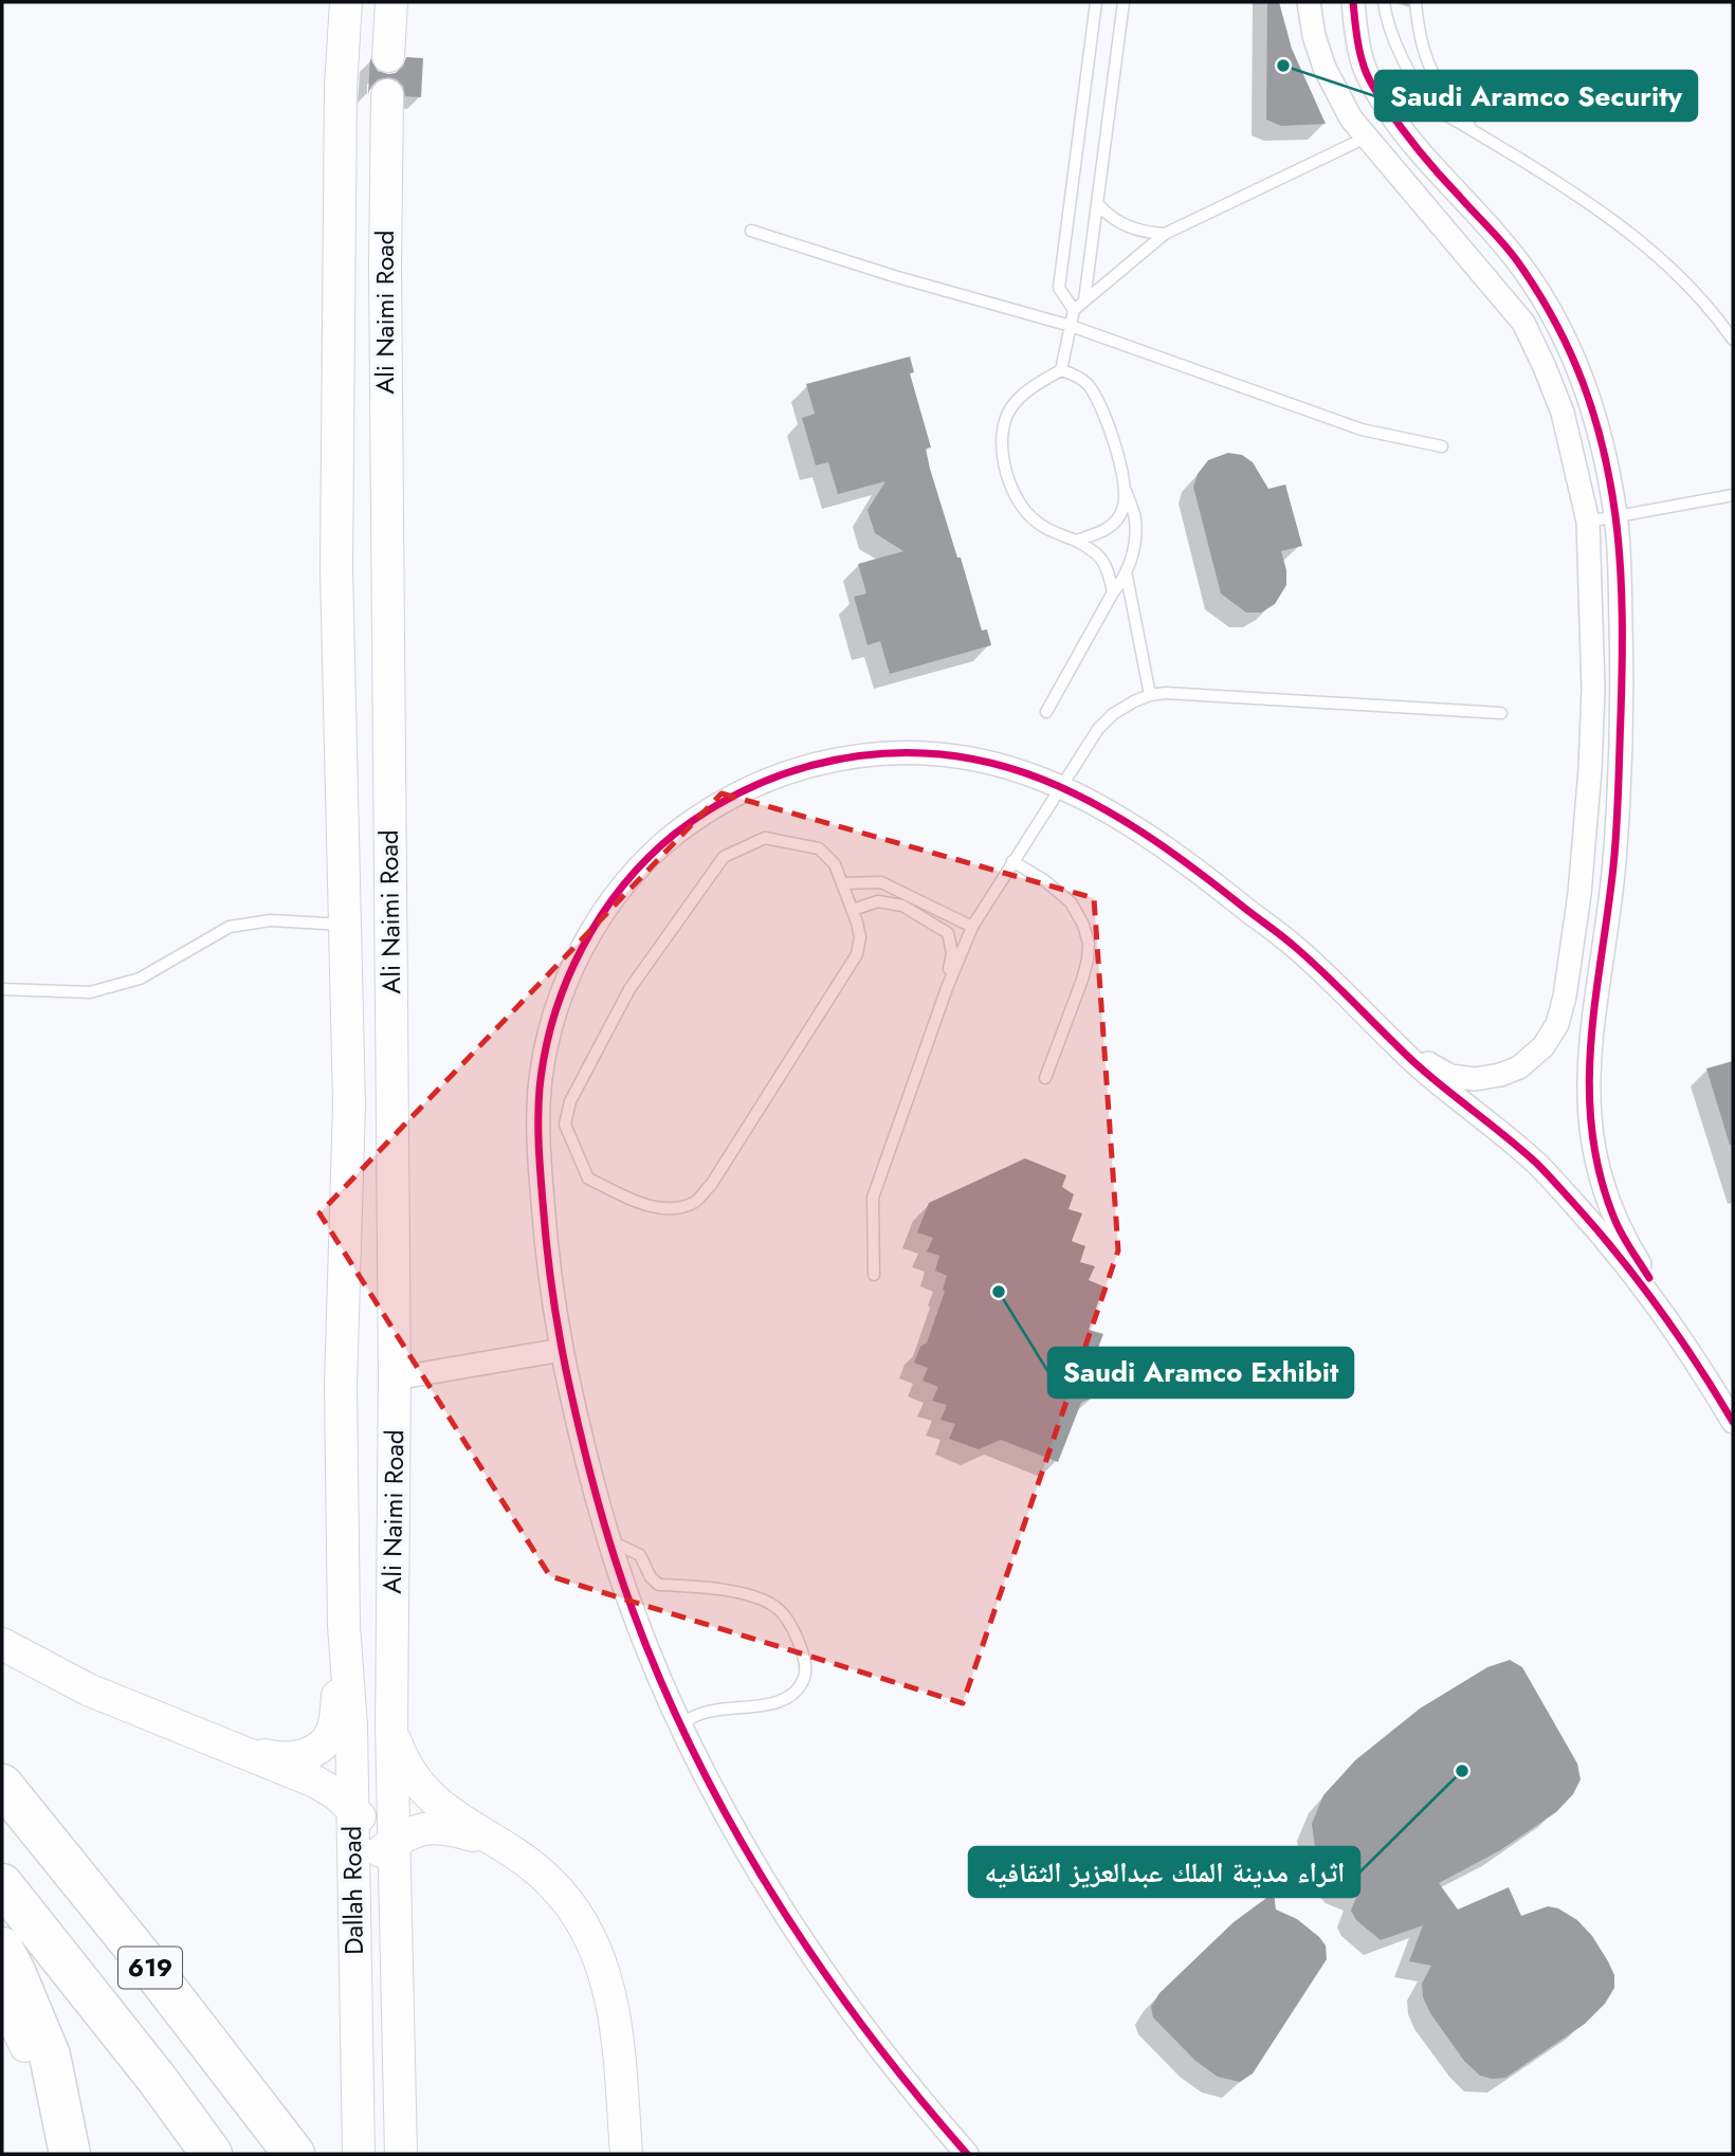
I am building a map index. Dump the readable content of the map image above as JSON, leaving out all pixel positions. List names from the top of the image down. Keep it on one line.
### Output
{"streets":{"highway":["619"],"main road":["Ali Naimi Road","Dallah Road"]},"crossings":[["Ali Naimi Road","Dallah Road"]],"places":["Saudi Aramco Security","Saudi Aramco Exhibit","اثراء مدينة الملك عبدالعزيز الثقافيه"]}
